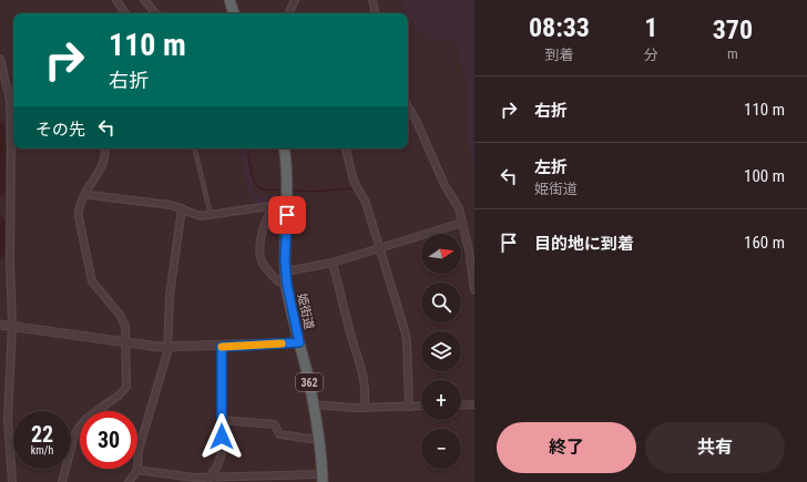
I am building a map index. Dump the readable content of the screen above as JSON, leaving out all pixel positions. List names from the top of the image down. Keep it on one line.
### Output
{"streets":{"highway":["姫街道","362"]},"north":"right","page":{"eta":["08:33","到着","1","分","370","m"],"turn":["110 m","右折"],"list":[{"name":"右折","value":"110 m"},{"name":"左折","note":"姫街道","value":"100 m"},{"name":"目的地に到着","value":"160 m"}],"then":"その先","map_buttons":["+","−"],"speed":"22 km/h","limit":"30","buttons":["終了","共有"]}}
